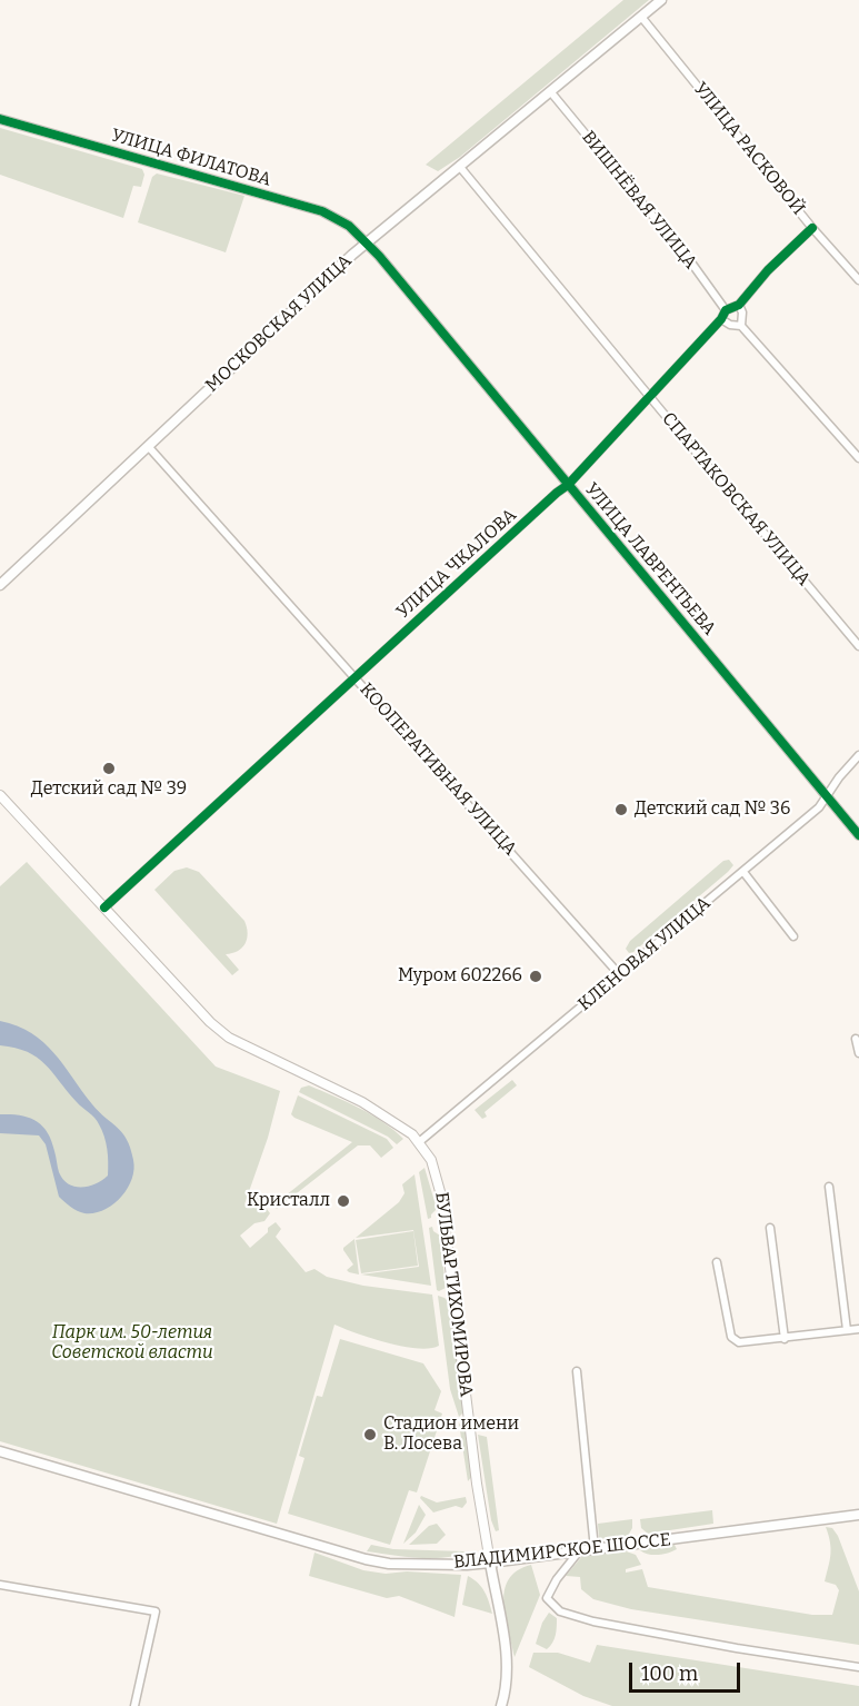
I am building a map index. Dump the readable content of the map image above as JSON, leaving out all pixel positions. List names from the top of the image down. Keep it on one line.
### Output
{"streets":{"main road":["МОСКОВСКАЯ УЛИЦА","ВЛАДИМИРСКОЕ ШОССЕ"],"street":["УЛИЦА РАСКОВОЙ","УЛИЦА ФИЛАТОВА","ВИШНЁВАЯ УЛИЦА","СПАРТАКОВСКАЯ УЛИЦА","УЛИЦА ЛАВРЕНТЬЕВА","УЛИЦА ЧКАЛОВА","КООПЕРАТИВНАЯ УЛИЦА","КЛЕНОВАЯ УЛИЦА","БУЛЬВАР ТИХОМИРОВА"]},"crossings":[["УЛИЦА РАСКОВОЙ","МОСКОВСКАЯ УЛИЦА"],["УЛИЦА ФИЛАТОВА","МОСКОВСКАЯ УЛИЦА"],["УЛИЦА ФИЛАТОВА","УЛИЦА ЛАВРЕНТЬЕВА"],["ВИШНЁВАЯ УЛИЦА","МОСКОВСКАЯ УЛИЦА"],["ВИШНЁВАЯ УЛИЦА","УЛИЦА ЧКАЛОВА"],["МОСКОВСКАЯ УЛИЦА","СПАРТАКОВСКАЯ УЛИЦА"],["МОСКОВСКАЯ УЛИЦА","УЛИЦА ЛАВРЕНТЬЕВА"],["МОСКОВСКАЯ УЛИЦА","КООПЕРАТИВНАЯ УЛИЦА"],["СПАРТАКОВСКАЯ УЛИЦА","УЛИЦА ЧКАЛОВА"],["УЛИЦА ЛАВРЕНТЬЕВА","УЛИЦА ЧКАЛОВА"],["УЛИЦА ЛАВРЕНТЬЕВА","КЛЕНОВАЯ УЛИЦА"],["УЛИЦА ЧКАЛОВА","КООПЕРАТИВНАЯ УЛИЦА"],["УЛИЦА ЧКАЛОВА","БУЛЬВАР ТИХОМИРОВА"],["КООПЕРАТИВНАЯ УЛИЦА","КЛЕНОВАЯ УЛИЦА"],["КЛЕНОВАЯ УЛИЦА","БУЛЬВАР ТИХОМИРОВА"],["БУЛЬВАР ТИХОМИРОВА","ВЛАДИМИРСКОЕ ШОССЕ"]],"parks":["Парк им. 50-летия Советской власти"],"places":["Детский сад № 39","Детский сад № 36","Муром 602266","Кристалл","Стадион имени В. Лосева"],"scale_bar":"100 m"}
